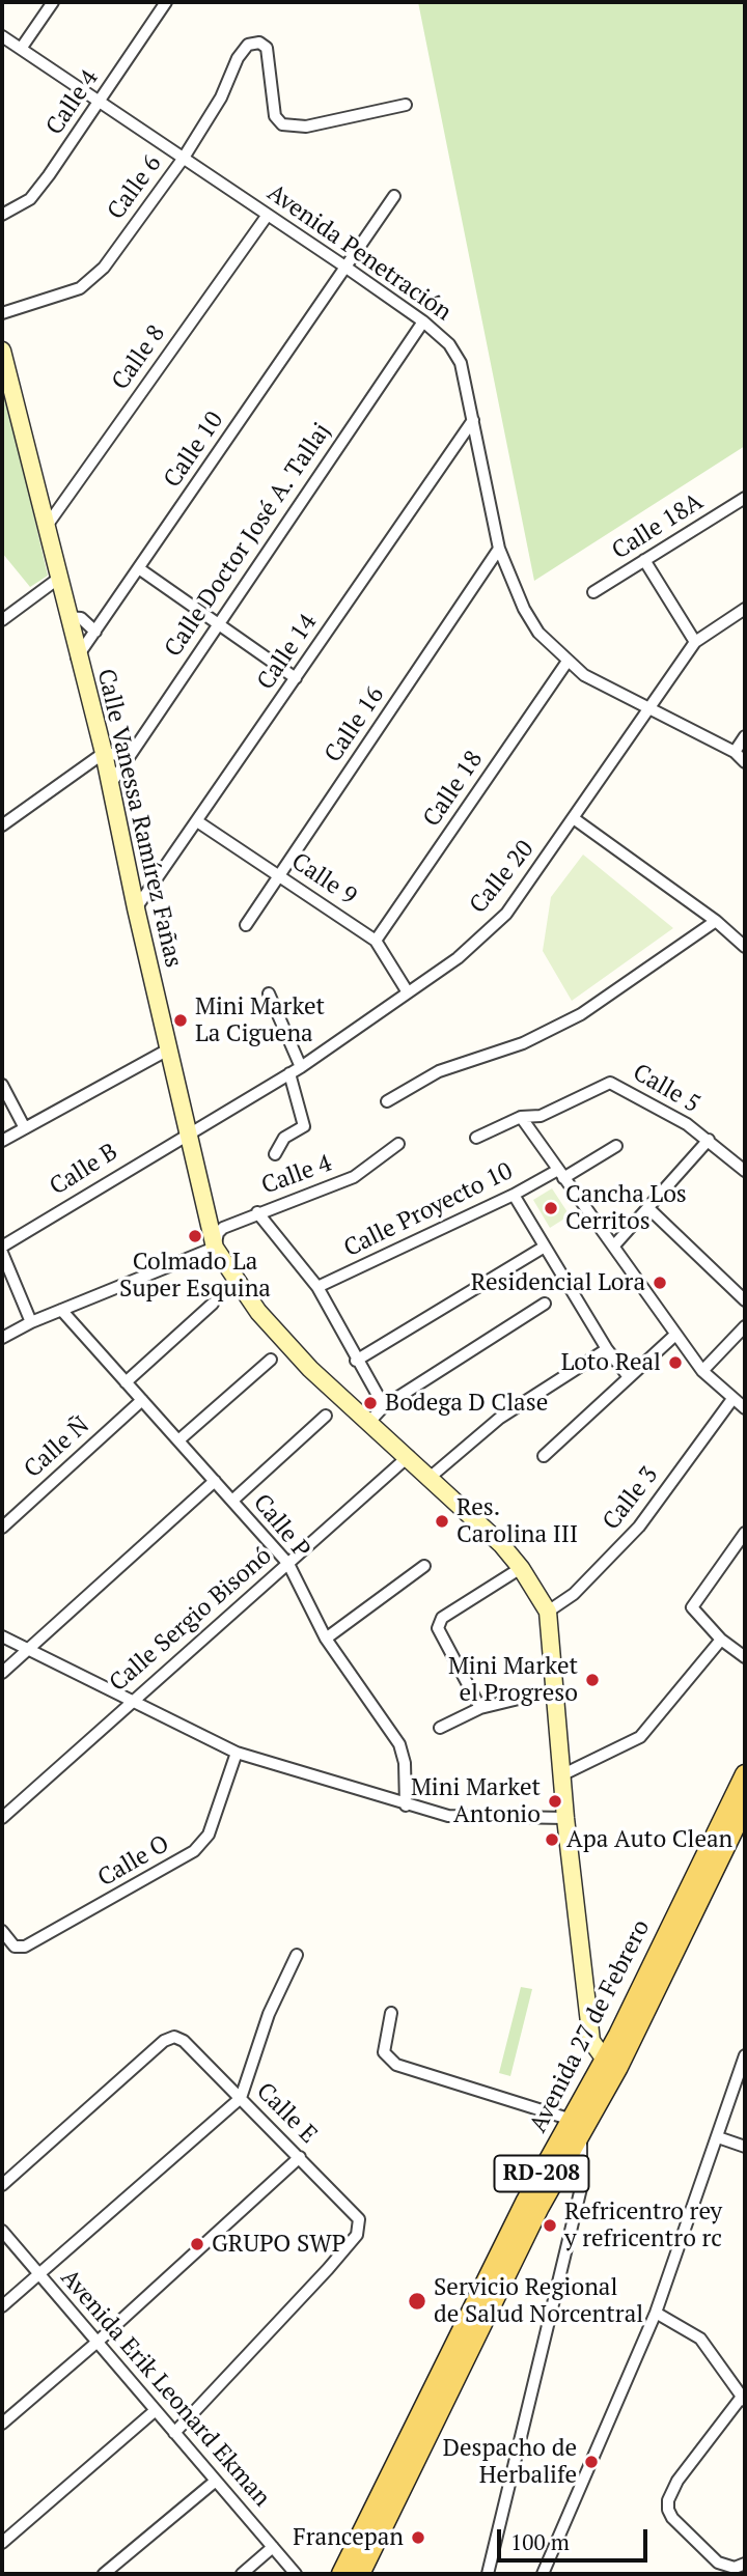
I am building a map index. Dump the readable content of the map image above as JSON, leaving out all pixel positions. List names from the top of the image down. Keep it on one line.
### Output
{"streets":{"main road":["Avenida 27 de Febrero","RD-208"],"street":["Calle 4","Calle 6","Avenida Penetración","Calle 8","Calle 10","Calle 18A","Calle Doctor José A. Tallaj","Calle 14","Calle 16","Calle 18","Calle Vanessa Ramírez Fañas","Calle 20","Calle 9","Calle 5","Calle B","Calle Proyecto 10","Calle Ñ","Calle 3","Calle P","Calle Sergio Bisonó","Calle O","Calle E","Avenida Erik Leonard Ekman"]},"crossings":[["Calle 4","Avenida Penetración"],["Calle 4","Calle Vanessa Ramírez Fañas"],["Calle 6","Avenida Penetración"],["Avenida Penetración","Calle 8"],["Avenida Penetración","Calle 10"],["Avenida Penetración","Calle Doctor José A. Tallaj"],["Avenida Penetración","Calle 14"],["Avenida Penetración","Calle 16"],["Avenida Penetración","Calle 18"],["Avenida Penetración","Calle 20"],["Calle 8","Calle Vanessa Ramírez Fañas"],["Calle 10","Calle Vanessa Ramírez Fañas"],["Calle Doctor José A. Tallaj","Calle Vanessa Ramírez Fañas"],["Calle 14","Calle Vanessa Ramírez Fañas"],["Calle 14","Calle 9"],["Calle 16","Calle 9"],["Calle 18","Calle 9"],["Calle Vanessa Ramírez Fañas","Calle 20"],["Calle Vanessa Ramírez Fañas","Calle B"],["Calle Vanessa Ramírez Fañas","Calle 3"],["Calle Vanessa Ramírez Fañas","Calle Sergio Bisonó"],["Calle Vanessa Ramírez Fañas","Avenida 27 de Febrero"],["Calle 20","Calle 9"],["Calle 20","Calle B"],["Calle Ñ","Calle P"],["Calle P","Calle Sergio Bisonó"],["Calle E","Avenida Erik Leonard Ekman"]],"places":["Mini Market La Ciguena","Cancha Los Cerritos","Colmado La Super Esquina","Residencial Lora","Loto Real","Bodega D Clase","Res. Carolina III","Mini Market el Progreso","Mini Market Antonio","Apa Auto Clean","Refricentro rey y refricentro rc","GRUPO SWP","Servicio Regional de Salud Norcentral","Despacho de Herbalife","Francepan"],"scale_bar":"100 m"}
